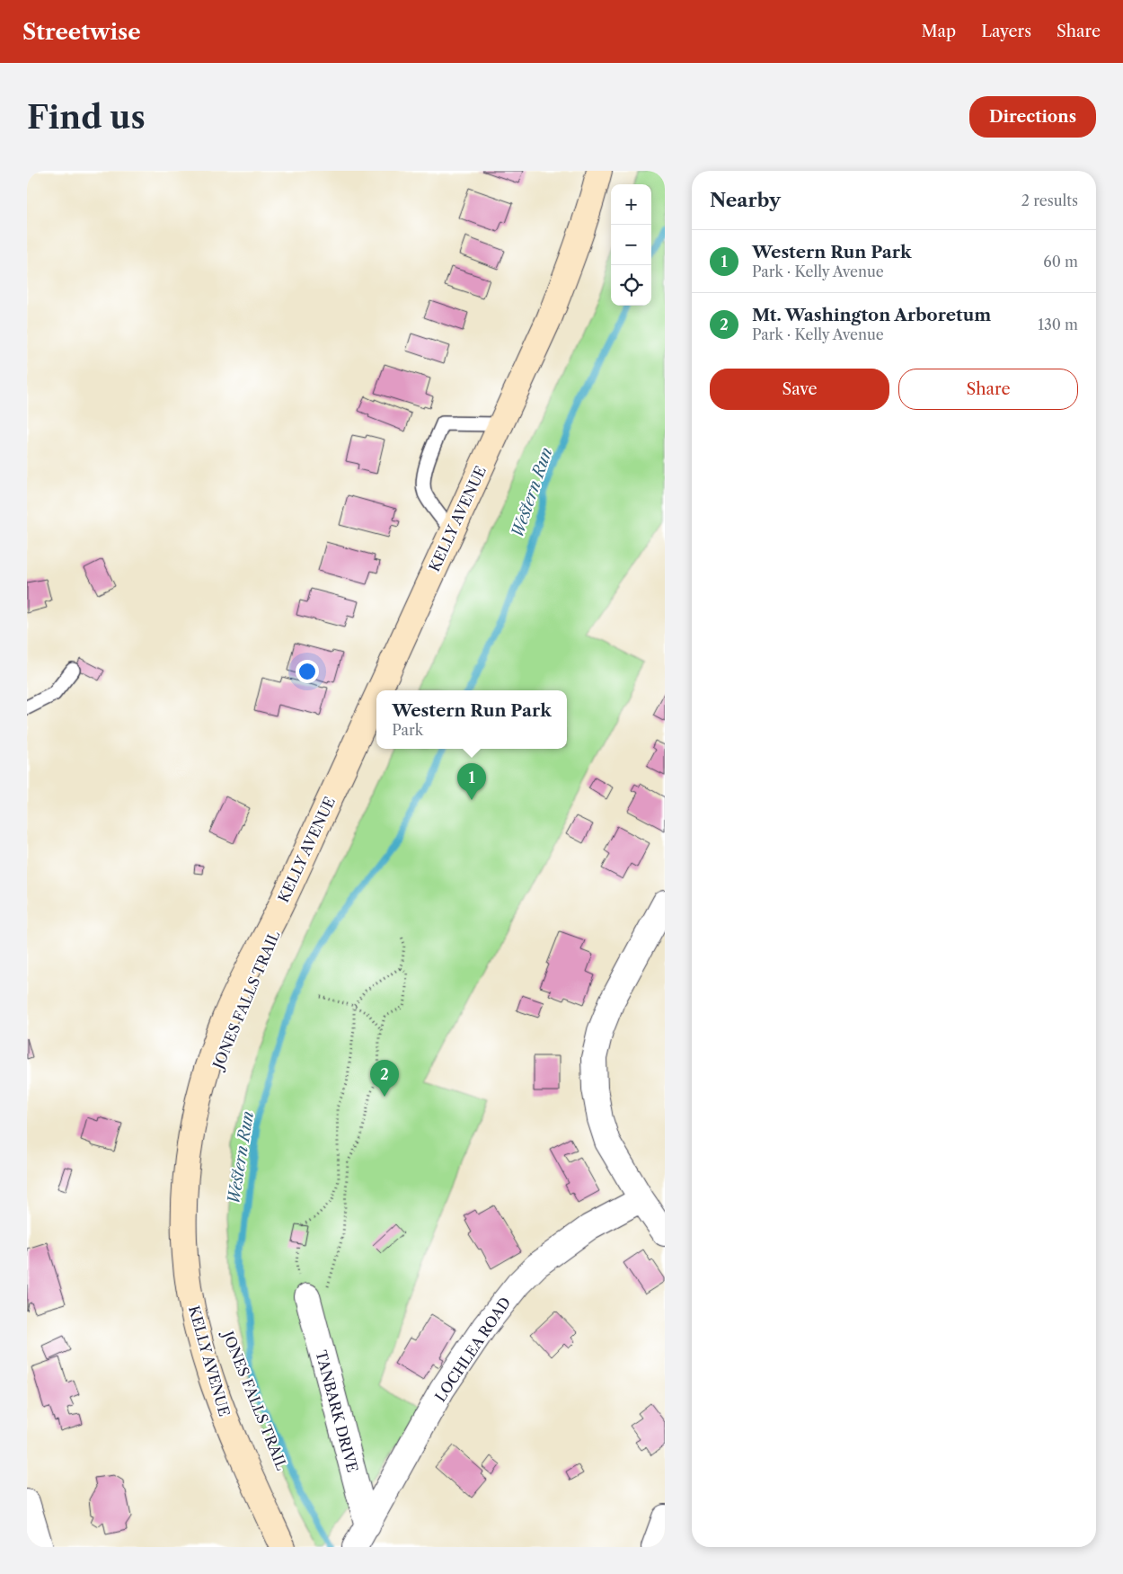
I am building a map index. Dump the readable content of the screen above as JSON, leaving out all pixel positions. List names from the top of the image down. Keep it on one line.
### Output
{"streets":{"main road":["KELLY AVENUE"],"street":["LOCHLEA ROAD","TANBARK DRIVE"]},"crossings":[["LOCHLEA ROAD","TANBARK DRIVE"]],"water":["Western Run"],"page":{"header":"Streetwise","nav":["Map","Layers","Share"],"buttons":["Directions",["Save","Share"]],"title":"Find us","heading":["Nearby","2 results"],"map_buttons":["+","−"],"list":[{"mark":"1","name":"Western Run Park","note":"Park · Kelly Avenue","value":"60 m"},{"mark":"2","name":"Mt. Washington Arboretum","note":"Park · Kelly Avenue","value":"130 m"}],"popup":["Western Run Park","Park"],"pins":["1","2"]}}
